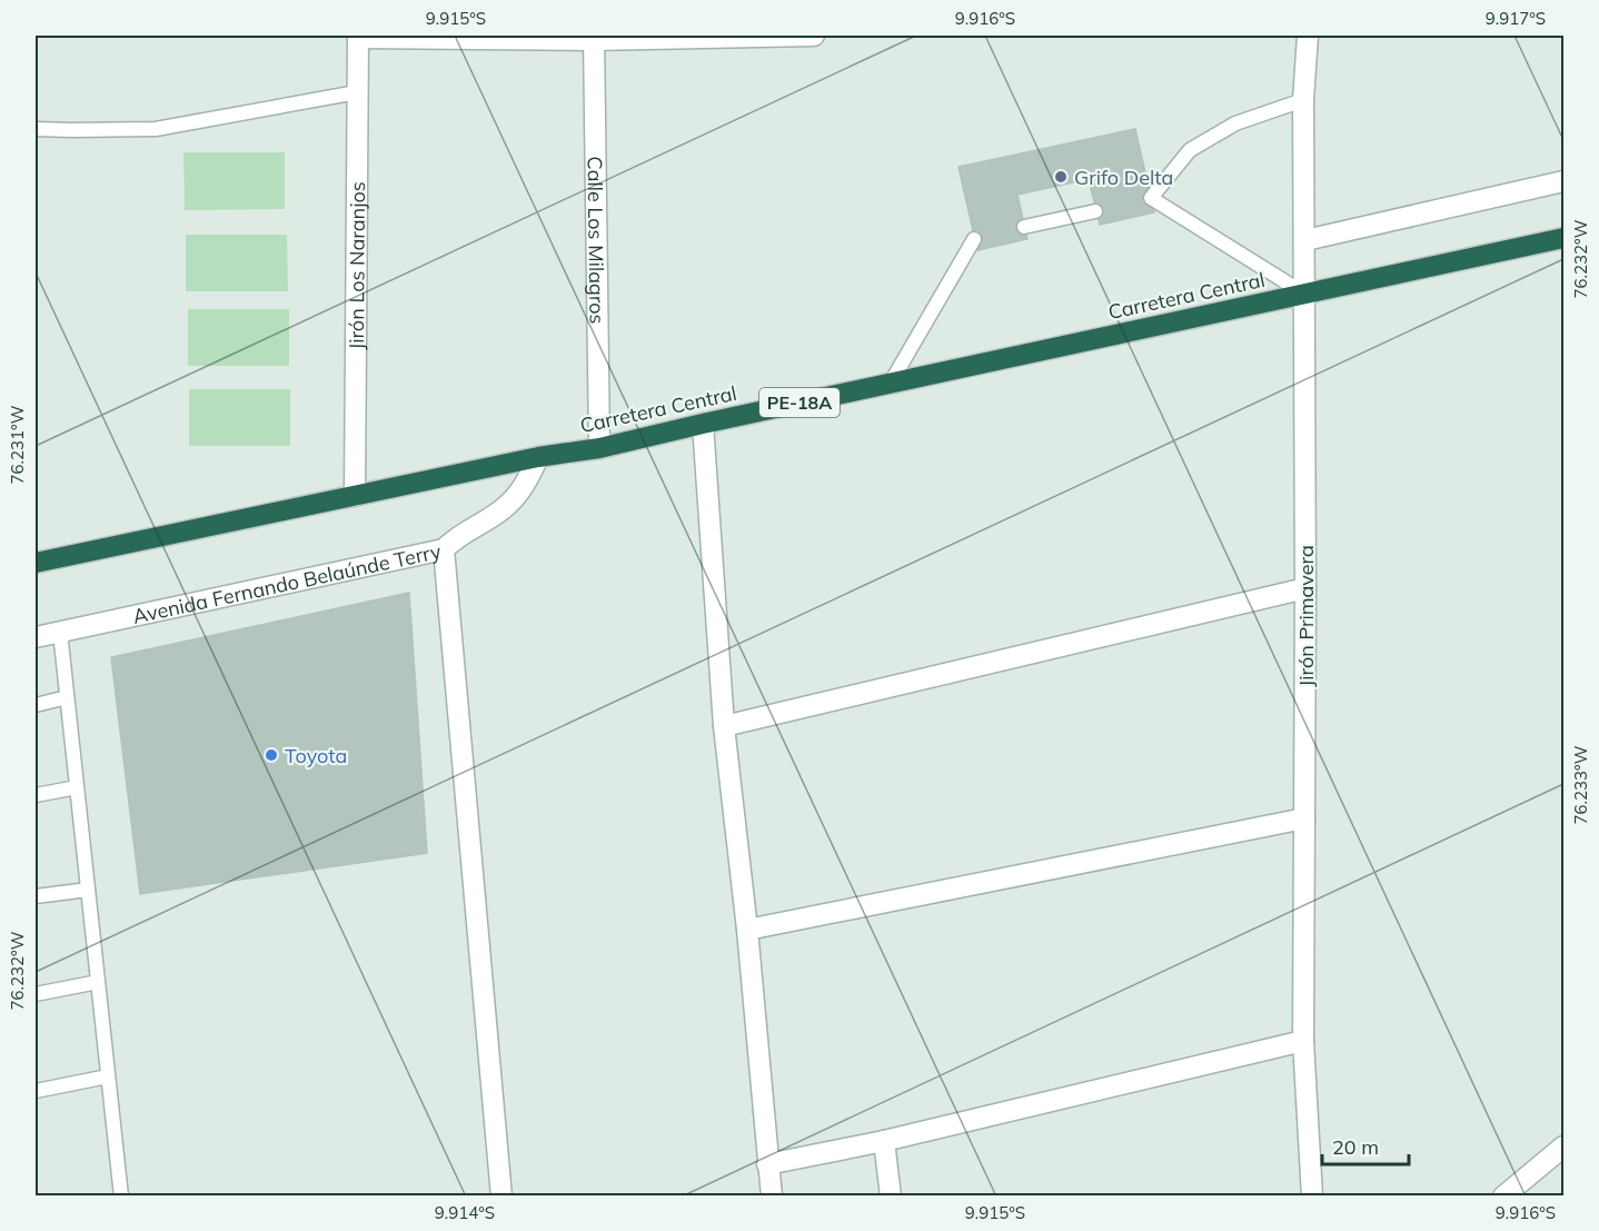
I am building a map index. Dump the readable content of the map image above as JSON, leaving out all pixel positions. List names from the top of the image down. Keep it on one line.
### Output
{"streets":{"highway":["Carretera Central","PE-18A"],"street":["Calle Los Milagros","Jirón Los Naranjos","Avenida Fernando Belaúnde Terry","Jirón Primavera"]},"crossings":[["Calle Los Milagros","Carretera Central"],["Jirón Los Naranjos","Carretera Central"],["Carretera Central","Avenida Fernando Belaúnde Terry"],["Carretera Central","Jirón Primavera"]],"places":["Grifo Delta","Toyota"],"scale_bar":"20 m","coordinates":["9.915°S","9.916°S","9.917°S","76.232°W","76.231°W","76.233°W","9.914°S"]}
